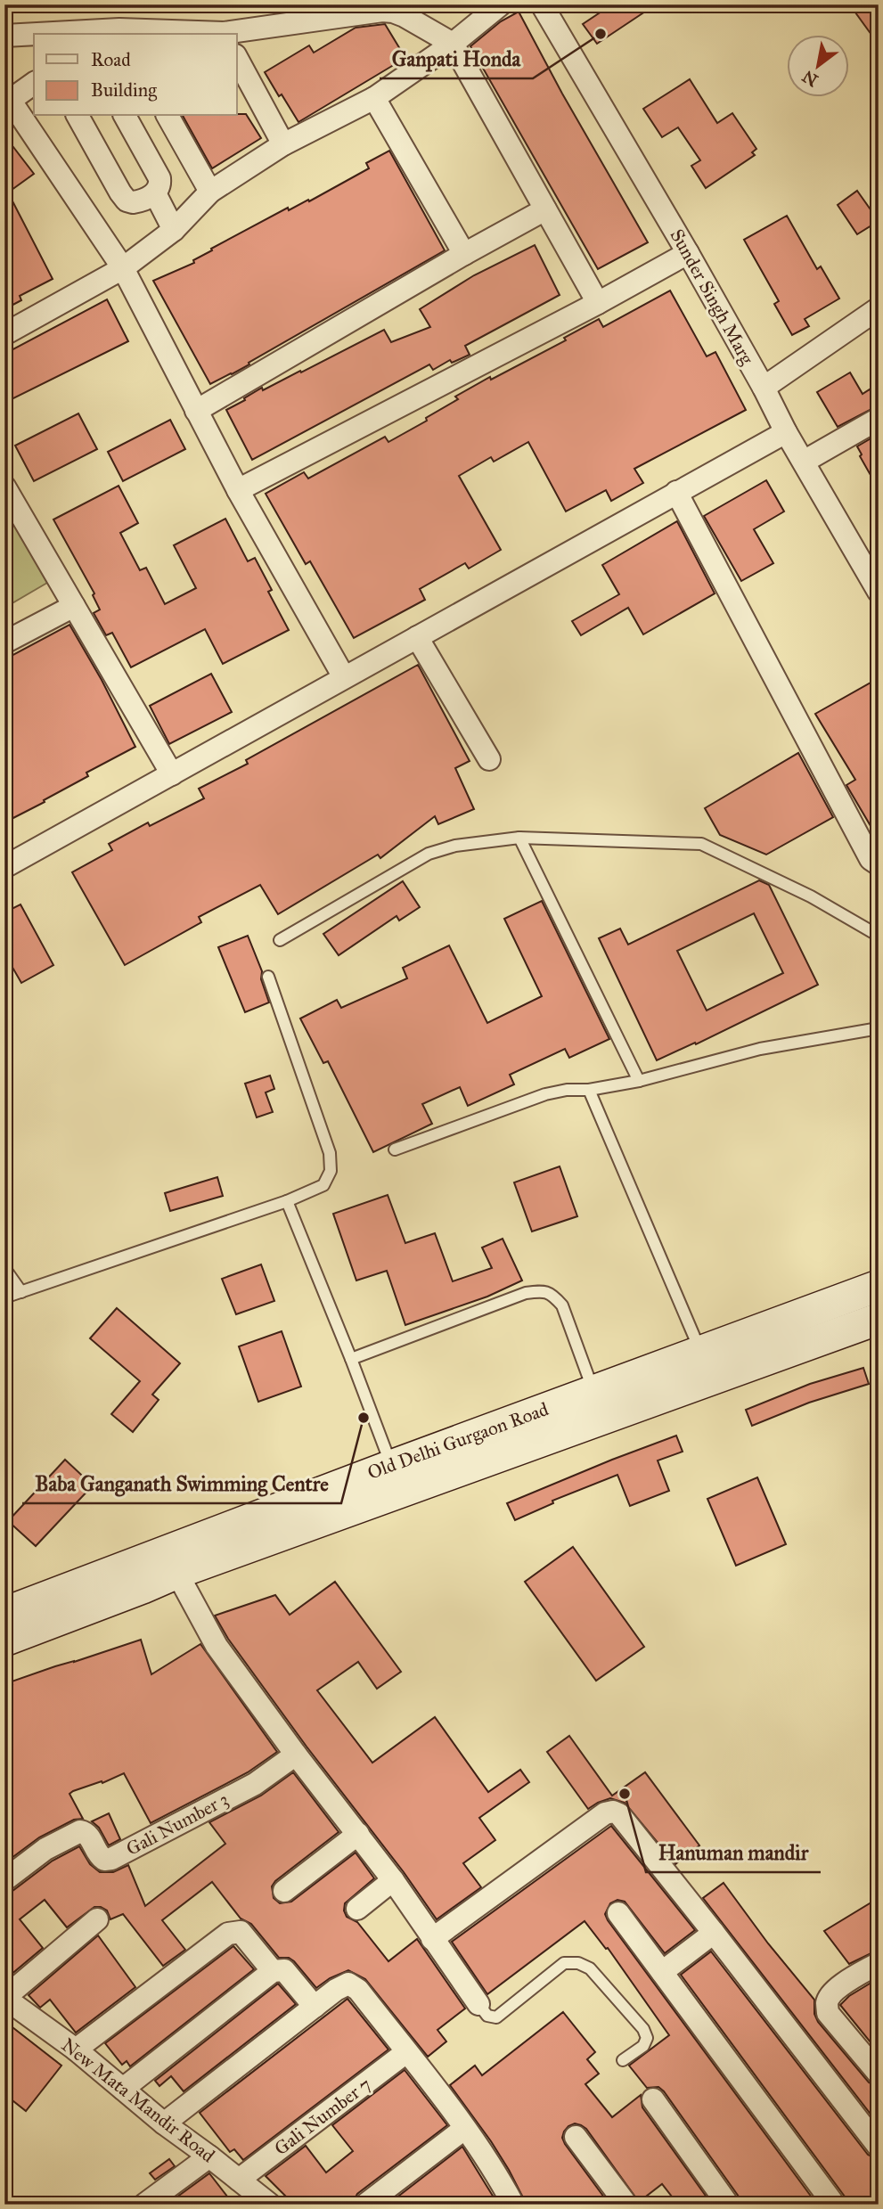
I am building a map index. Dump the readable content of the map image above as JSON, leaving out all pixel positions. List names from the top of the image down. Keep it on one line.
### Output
{"streets":{"main road":["Old Delhi Gurgaon Road"],"street":["Sunder Singh Marg","Gali Number 3","New Mata Mandir Road","Gali Number 7"]},"crossings":[["New Mata Mandir Road","Gali Number 7"]],"places":["Ganpati Honda","Baba Ganganath Swimming Centre","Hanuman mandir"],"legend":["Road","Building"],"north":"bottom left"}
